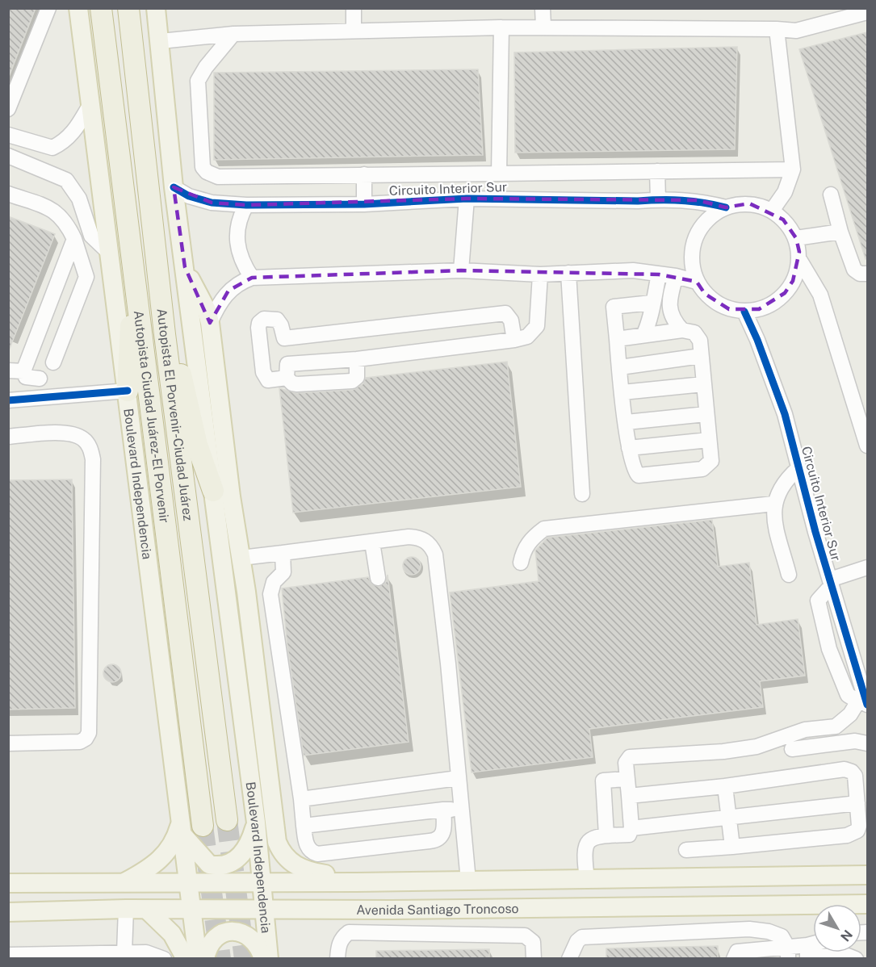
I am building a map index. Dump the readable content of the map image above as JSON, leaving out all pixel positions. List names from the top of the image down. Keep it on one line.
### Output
{"streets":{"highway":["Autopista El Porvenir-Ciudad Juárez","Autopista Ciudad Juárez-El Porvenir"],"main road":["Boulevard Independencia","Avenida Santiago Troncoso"],"street":["Circuito Interior Sur"]},"crossings":[["Circuito Interior Sur","Boulevard Independencia"],["Boulevard Independencia","Avenida Santiago Troncoso"]],"north":"bottom right"}
